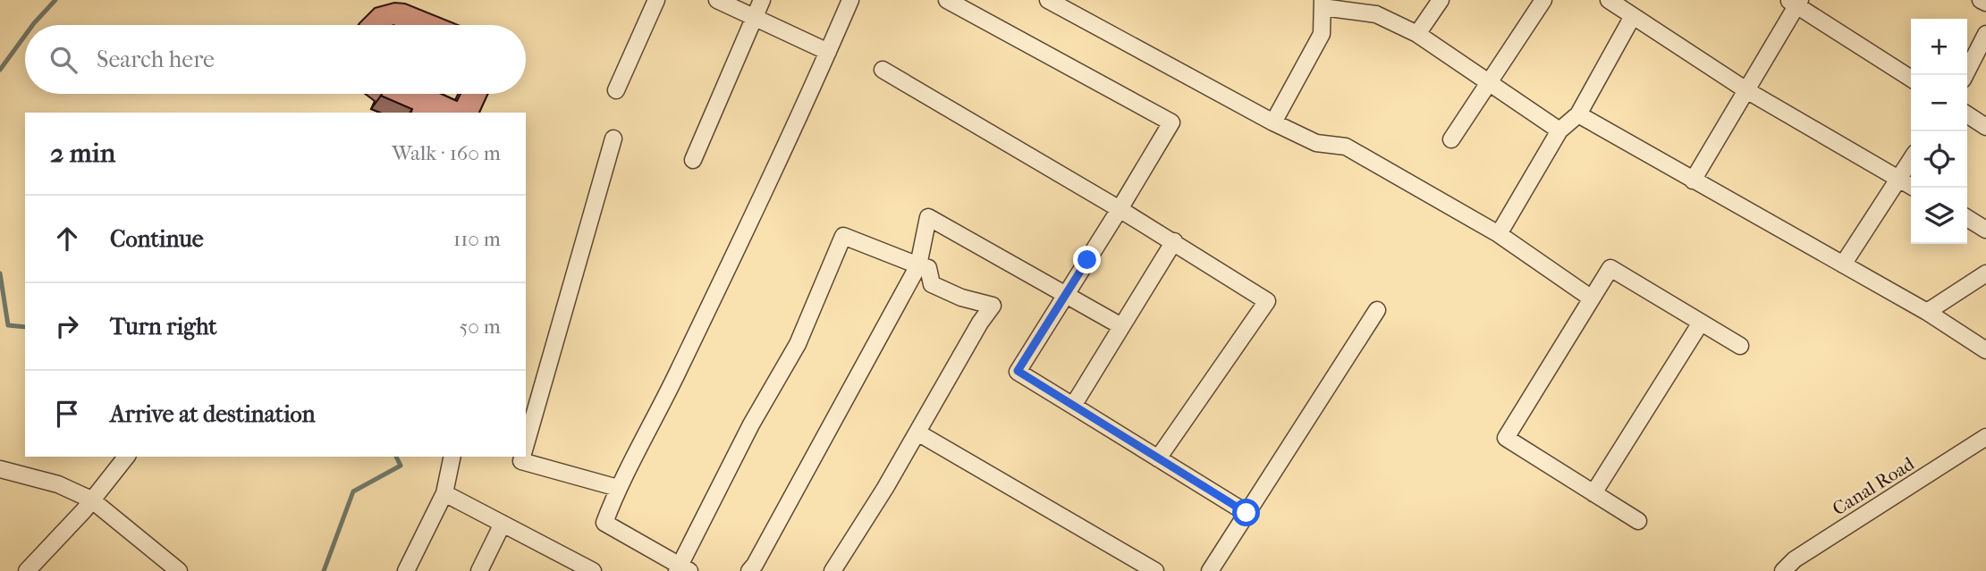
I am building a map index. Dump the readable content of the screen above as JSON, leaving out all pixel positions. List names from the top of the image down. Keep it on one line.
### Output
{"streets":{"street":["Canal Road"]},"page":{"map_buttons":["+","−"],"search":"Search here","heading":["2 min","Walk · 160 m"],"list":[["Continue","110 m"],["Turn right","50 m"],"Arrive at destination"]}}
